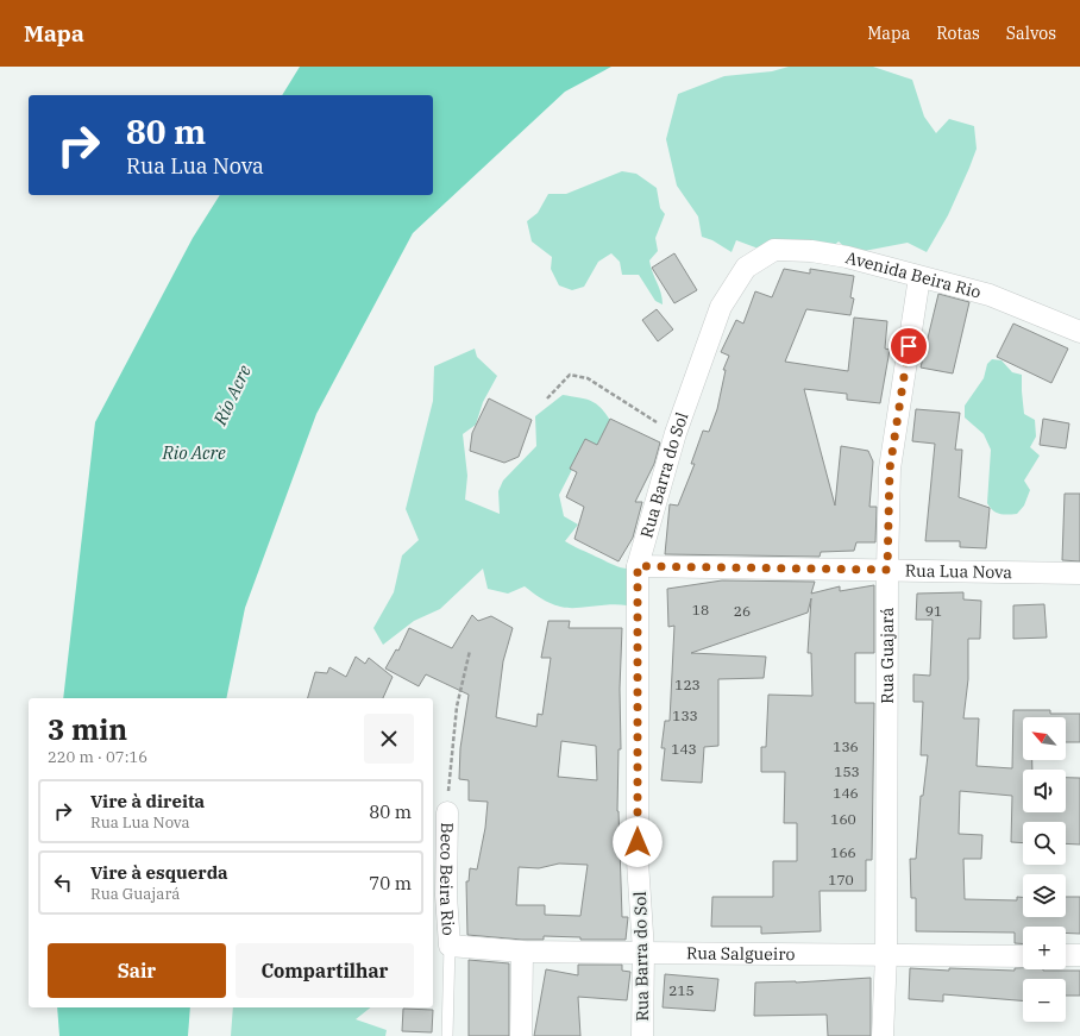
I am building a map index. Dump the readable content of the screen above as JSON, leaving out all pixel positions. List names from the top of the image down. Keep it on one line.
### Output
{"streets":{"street":["Avenida Beira Rio","Rua Barra do Sol","Rua Lua Nova","Rua Guajará","Beco Beira Rio","Rua Salgueiro"]},"crossings":[["Avenida Beira Rio","Rua Barra do Sol"],["Avenida Beira Rio","Rua Guajará"],["Rua Barra do Sol","Rua Lua Nova"],["Rua Barra do Sol","Rua Salgueiro"],["Rua Lua Nova","Rua Guajará"],["Rua Guajará","Rua Salgueiro"],["Beco Beira Rio","Rua Salgueiro"]],"water":["Río Acre","Rio Acre"],"house_numbers":["18","26","91","123","133","136","143","153","146","160","166","170","215"],"north":"top left","page":{"header":"Mapa","nav":["Mapa","Rotas","Salvos"],"turn":["80 m","Rua Lua Nova"],"heading":["3 min","220 m · 07:16"],"map_buttons":["+","−"],"list":[{"name":"Vire à direita","note":"Rua Lua Nova","value":"80 m"},{"name":"Vire à esquerda","note":"Rua Guajará","value":"70 m"}],"buttons":["Sair","Compartilhar"]}}
